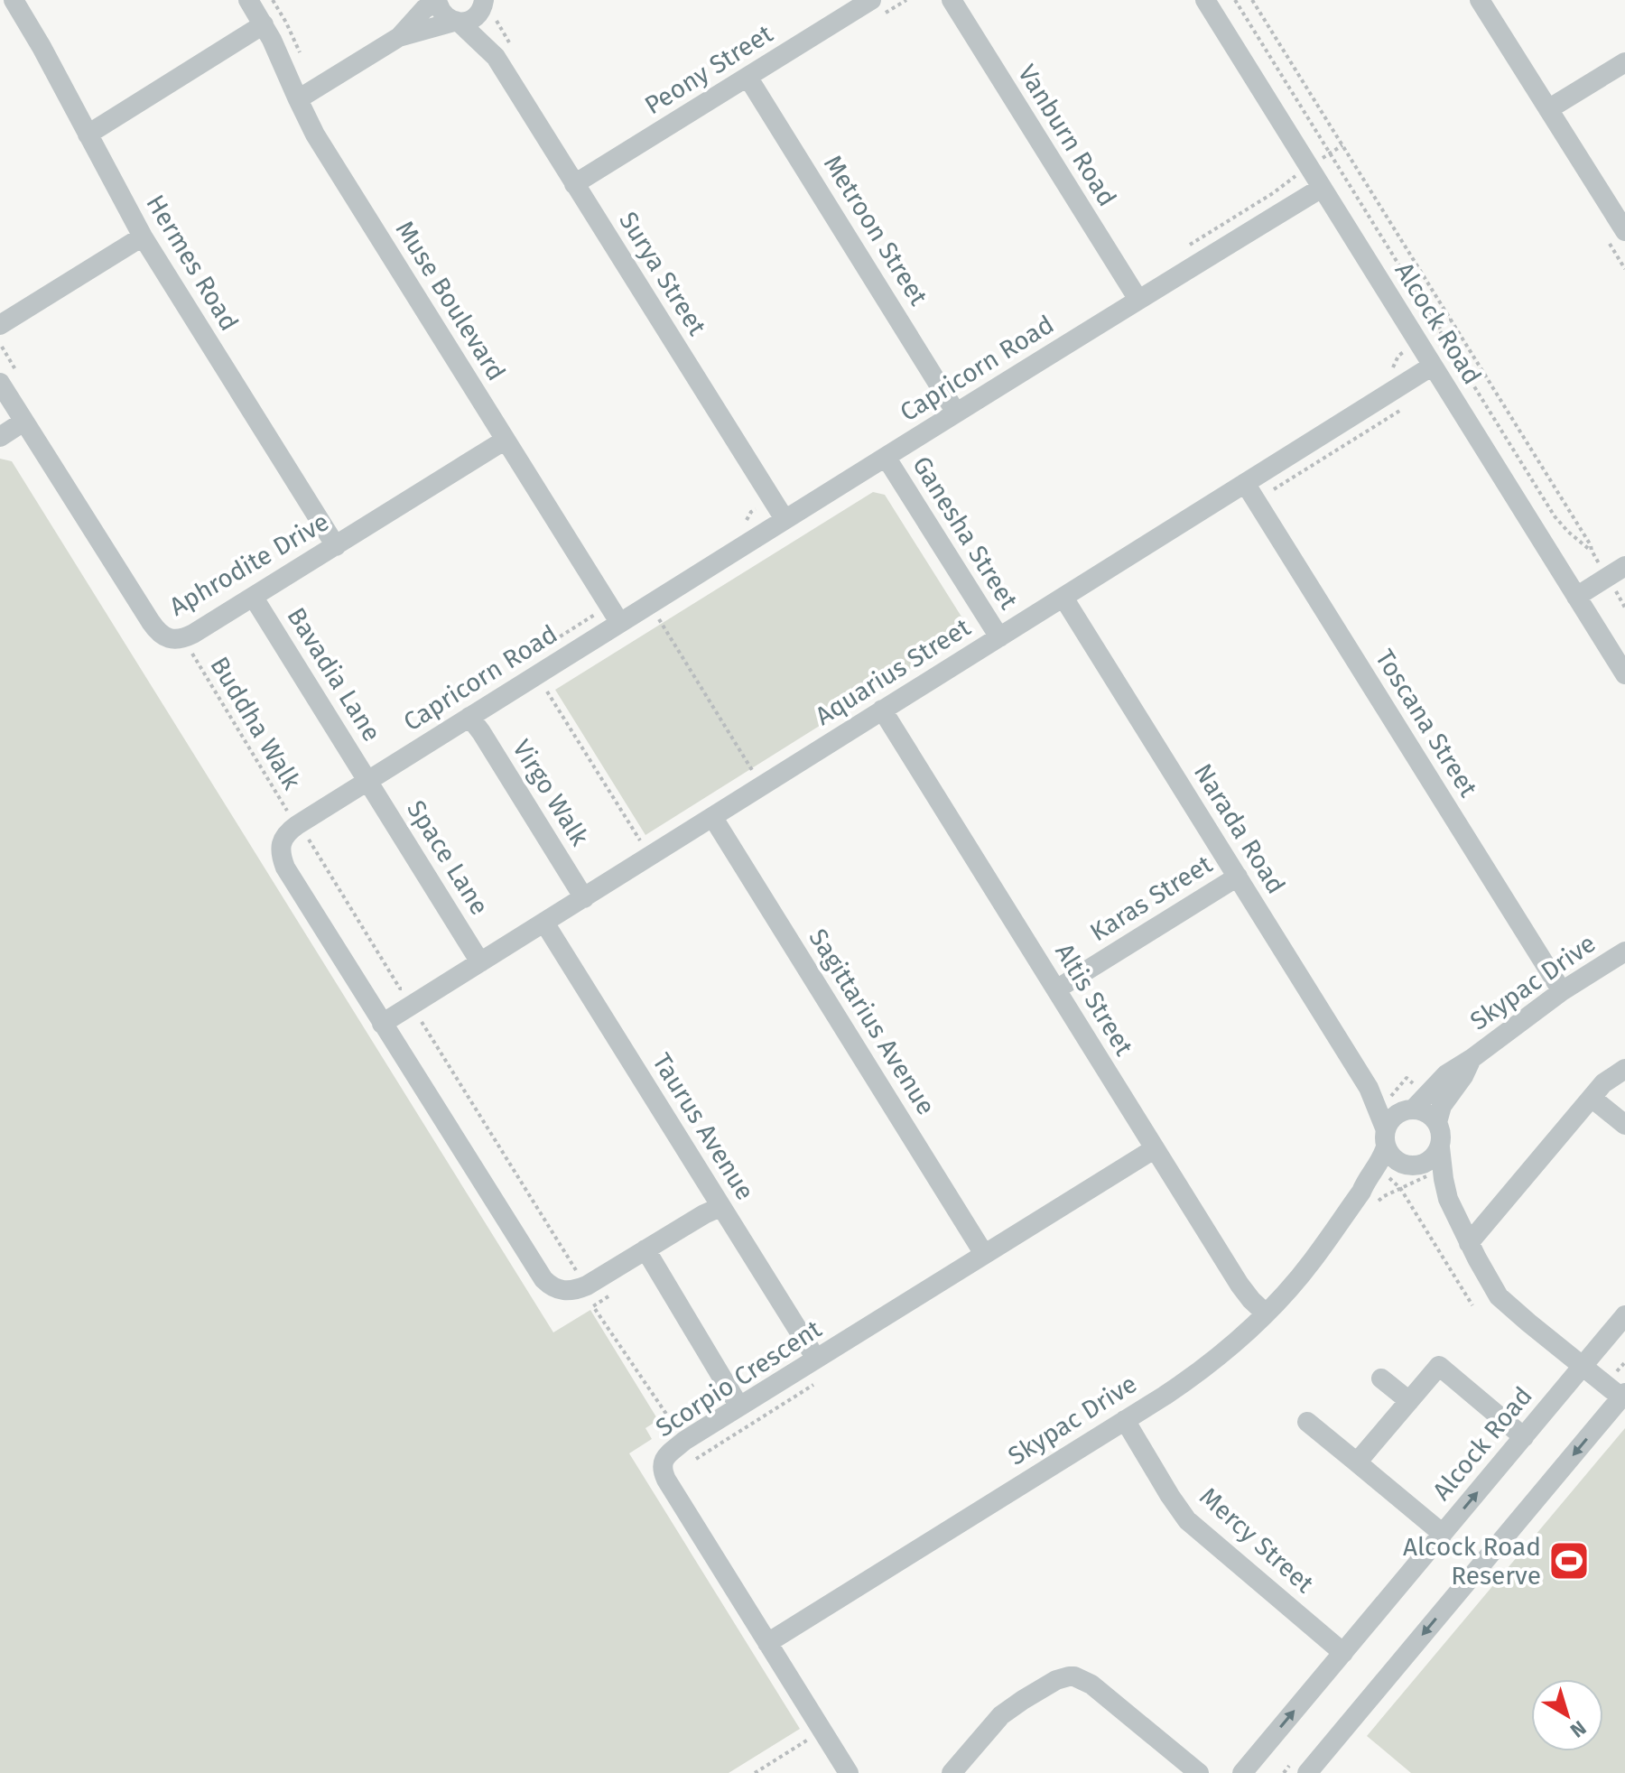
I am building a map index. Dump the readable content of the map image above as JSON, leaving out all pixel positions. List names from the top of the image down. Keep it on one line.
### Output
{"streets":{"street":["Peony Street","Vanburn Road","Metroon Street","Hermes Road","Surya Street","Muse Boulevard","Alcock Road","Capricorn Road","Ganesha Street","Aphrodite Drive","Aquarius Street","Bavadia Lane","Toscana Street","Virgo Walk","Narada Road","Space Lane","Karas Street","Skypac Drive","Altis Street","Sagittarius Avenue","Taurus Avenue","Scorpio Crescent","Mercy Street"],"path":["Buddha Walk"]},"crossings":[["Peony Street","Metroon Street"],["Peony Street","Surya Street"],["Vanburn Road","Capricorn Road"],["Metroon Street","Capricorn Road"],["Hermes Road","Aphrodite Drive"],["Surya Street","Capricorn Road"],["Muse Boulevard","Capricorn Road"],["Muse Boulevard","Aphrodite Drive"],["Alcock Road","Capricorn Road"],["Alcock Road","Aquarius Street"],["Alcock Road","Mercy Street"],["Capricorn Road","Ganesha Street"],["Capricorn Road","Aquarius Street"],["Capricorn Road","Bavadia Lane"],["Capricorn Road","Buddha Walk"],["Capricorn Road","Virgo Walk"],["Capricorn Road","Space Lane"],["Capricorn Road","Taurus Avenue"],["Ganesha Street","Aquarius Street"],["Aphrodite Drive","Bavadia Lane"],["Aphrodite Drive","Buddha Walk"],["Aquarius Street","Toscana Street"],["Aquarius Street","Virgo Walk"],["Aquarius Street","Narada Road"],["Aquarius Street","Space Lane"],["Aquarius Street","Altis Street"],["Aquarius Street","Sagittarius Avenue"],["Aquarius Street","Taurus Avenue"],["Bavadia Lane","Space Lane"],["Toscana Street","Skypac Drive"],["Narada Road","Karas Street"],["Narada Road","Skypac Drive"],["Karas Street","Altis Street"],["Skypac Drive","Altis Street"],["Skypac Drive","Scorpio Crescent"],["Skypac Drive","Mercy Street"],["Altis Street","Scorpio Crescent"],["Sagittarius Avenue","Scorpio Crescent"],["Taurus Avenue","Scorpio Crescent"]],"places":{"sports":["Alcock Road Reserve"]},"north":"bottom right"}
